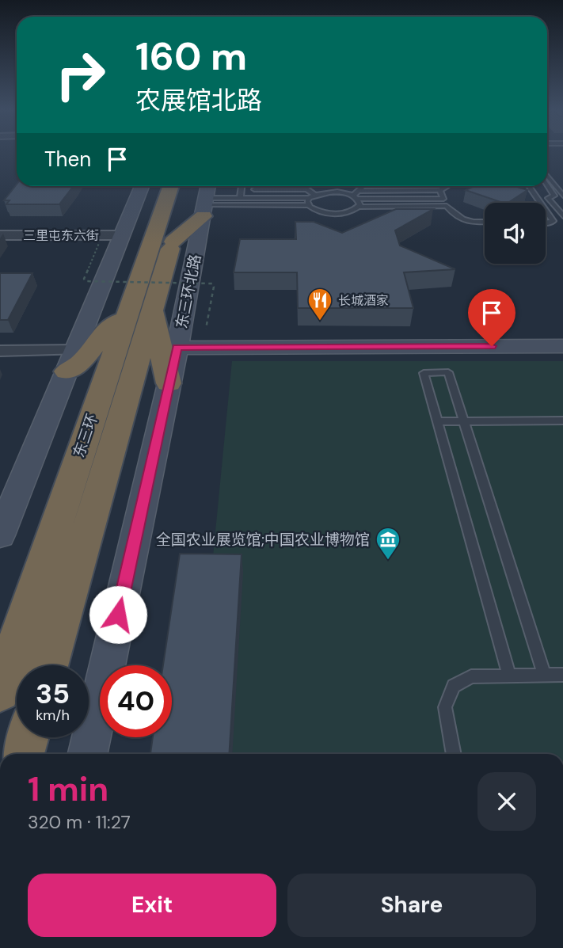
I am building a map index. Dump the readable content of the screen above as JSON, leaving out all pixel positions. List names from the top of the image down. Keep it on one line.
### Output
{"streets":{"highway":["东三环"],"street":["三里屯东六街","东三环北路"]},"places":{"restaurant":["长城酒家"],"museum":["全国农业展览馆;中国农业博物馆"]},"page":{"turn":["160 m","农展馆北路"],"then":"Then","speed":"35 km/h","limit":"40","heading":["1 min","320 m · 11:27"],"buttons":["Exit","Share"]}}
